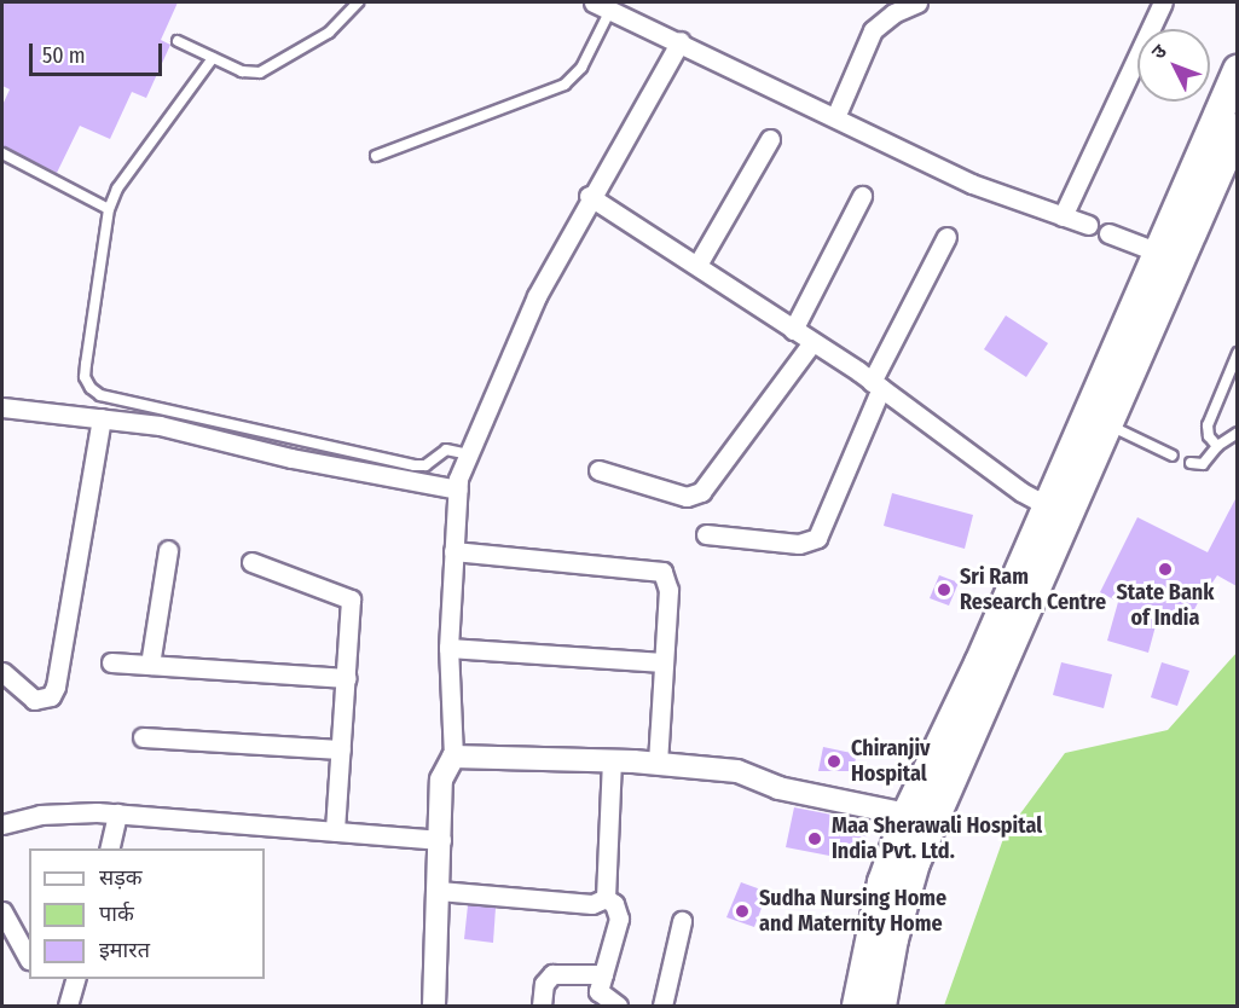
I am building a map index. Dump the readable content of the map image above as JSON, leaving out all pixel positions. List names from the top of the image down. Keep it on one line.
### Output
{"places":["State Bank of India","Sri Ram Research Centre","Chiranjiv Hospital","Maa Sherawali Hospital India Pvt. Ltd.","Sudha Nursing Home and Maternity Home"],"legend":["सड़क","पार्क","इमारत"],"scale_bar":"50 m","north":"top left"}
